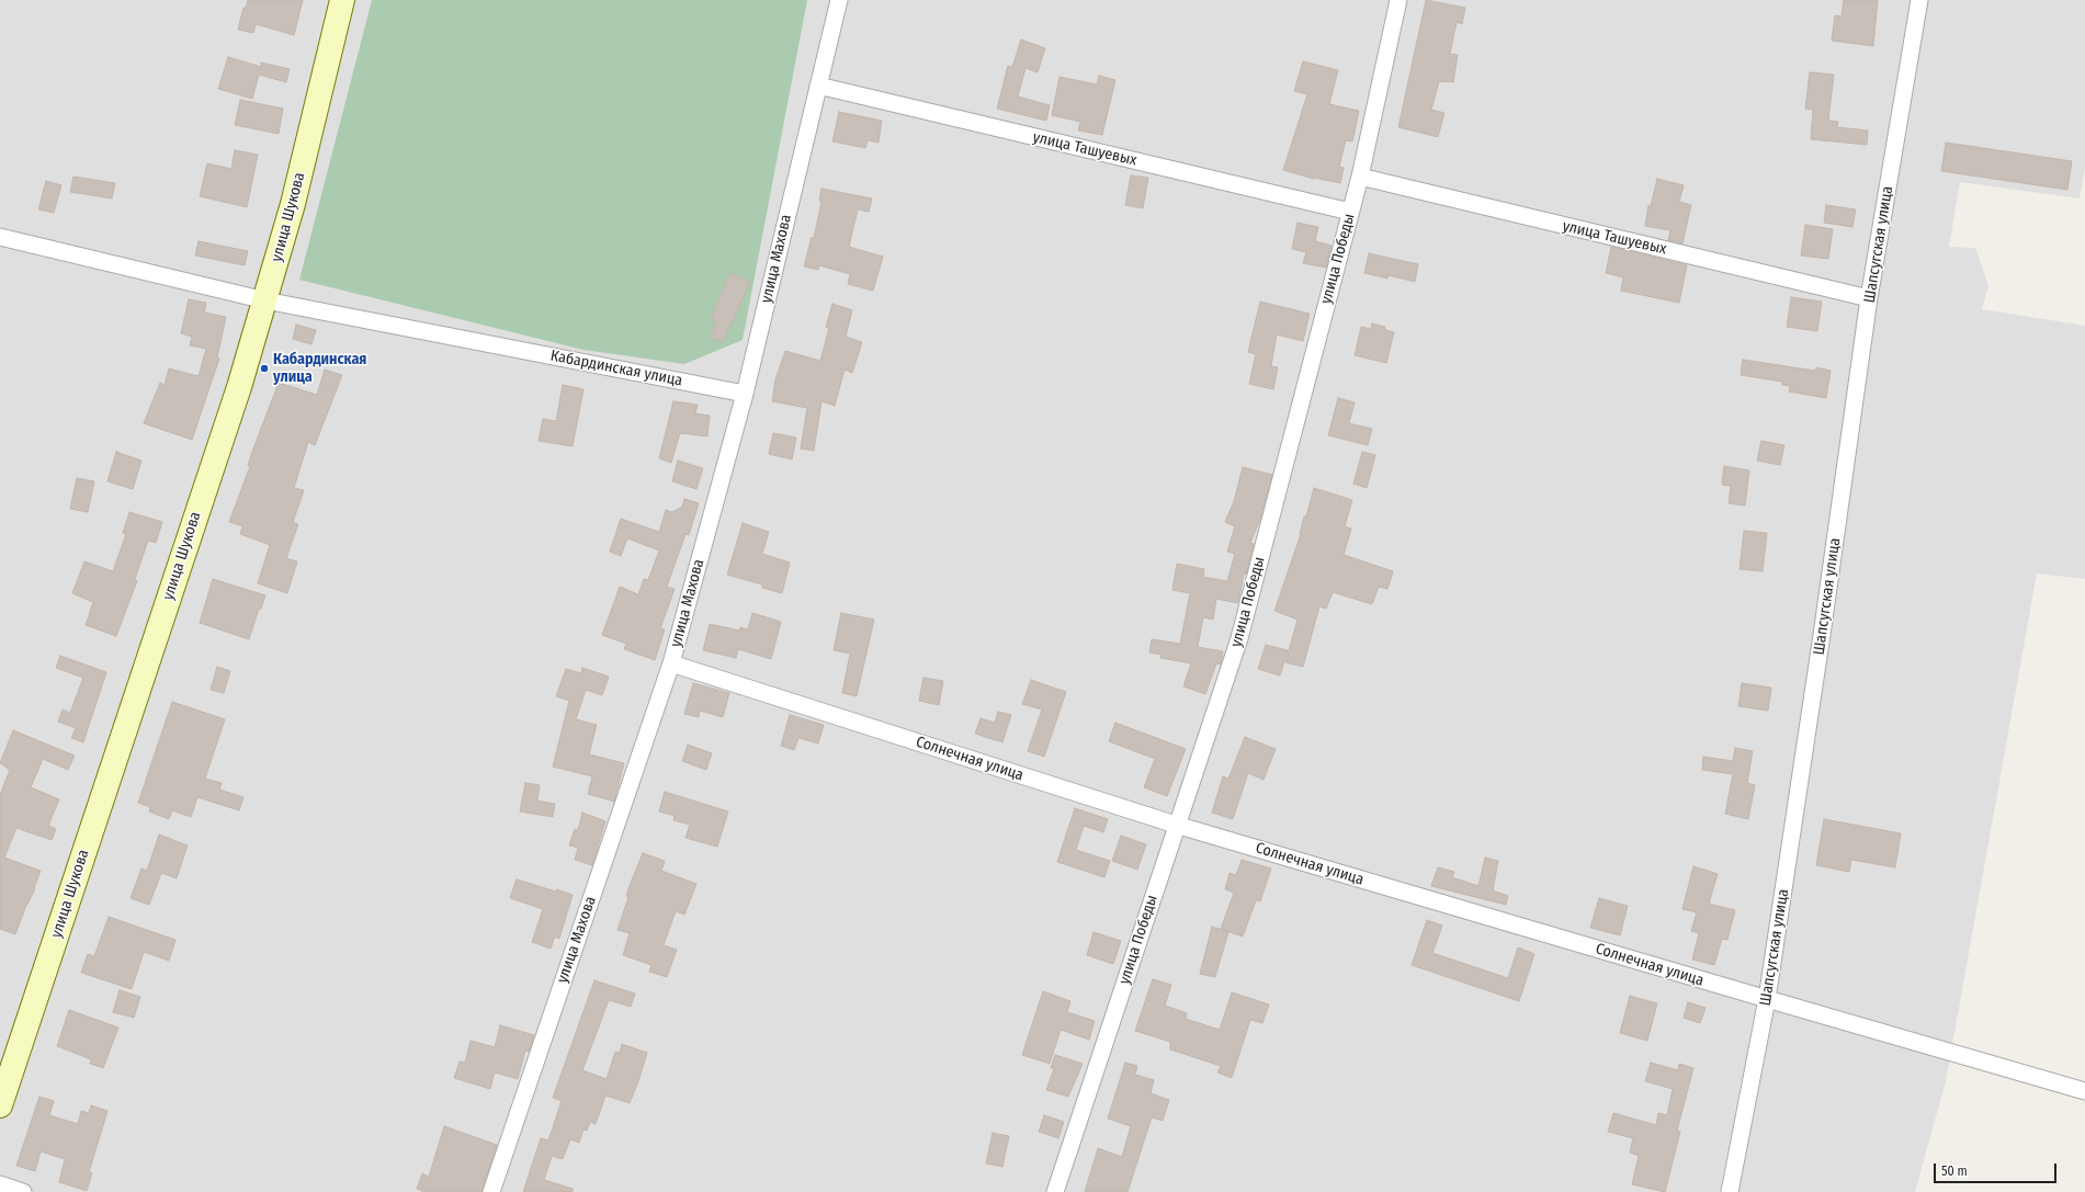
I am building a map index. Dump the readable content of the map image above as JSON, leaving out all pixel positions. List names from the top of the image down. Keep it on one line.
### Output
{"streets":{"main road":["улица Шукова"],"street":["улица Ташуевых","Шапсугская улица","улица Махова","улица Победы","Кабардинская улица","Солнечная улица"]},"crossings":[["улица Ташуевых","Шапсугская улица"],["улица Ташуевых","улица Махова"],["улица Ташуевых","улица Победы"],["улица Шукова","Кабардинская улица"],["Шапсугская улица","Солнечная улица"],["улица Махова","Кабардинская улица"],["улица Махова","Солнечная улица"],["улица Победы","Солнечная улица"]],"places":["Кабардинская улица"],"scale_bar":"50 m"}
